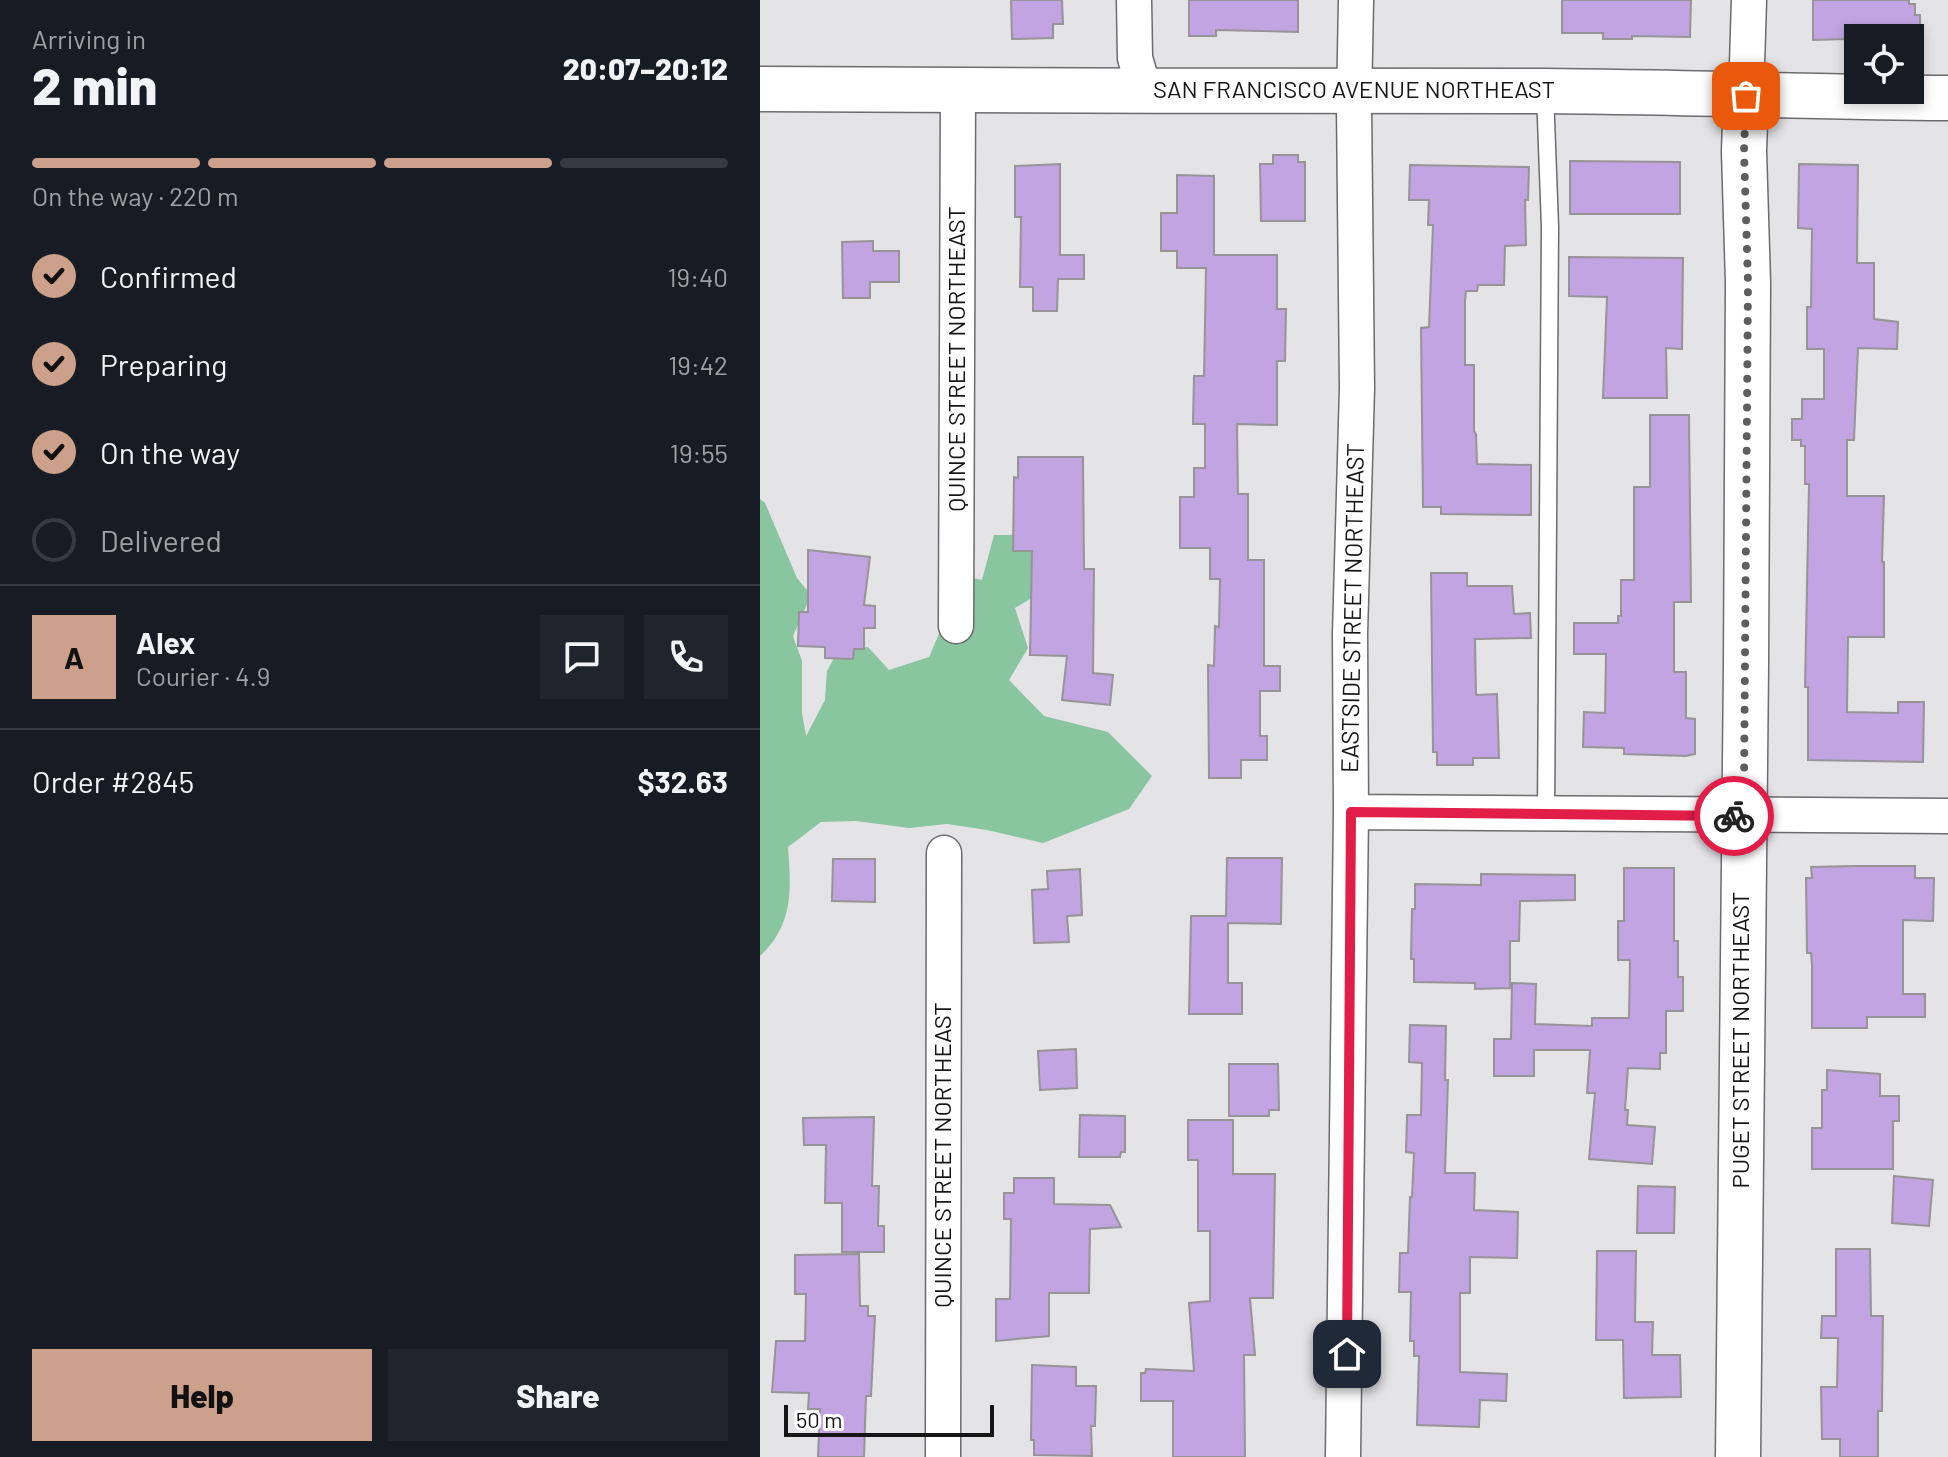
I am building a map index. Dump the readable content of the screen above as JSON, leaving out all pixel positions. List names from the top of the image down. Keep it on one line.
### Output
{"streets":{"street":["SAN FRANCISCO AVENUE NORTHEAST","QUINCE STREET NORTHEAST","EASTSIDE STREET NORTHEAST","PUGET STREET NORTHEAST"]},"crossings":[["SAN FRANCISCO AVENUE NORTHEAST","QUINCE STREET NORTHEAST"],["SAN FRANCISCO AVENUE NORTHEAST","EASTSIDE STREET NORTHEAST"],["SAN FRANCISCO AVENUE NORTHEAST","PUGET STREET NORTHEAST"]],"scale_bar":"50 m","page":{"heading":["2 min","Arriving in","20:07–20:12"],"panel":["Alex","Courier · 4.9","Order #2845","$32.63"],"bar":"On the way · 220 m","list":[["Confirmed","19:40"],["Preparing","19:42"],["On the way","19:55"],"Delivered"],"round":"A","buttons":["Help","Share"],"scale":"50 m"}}
